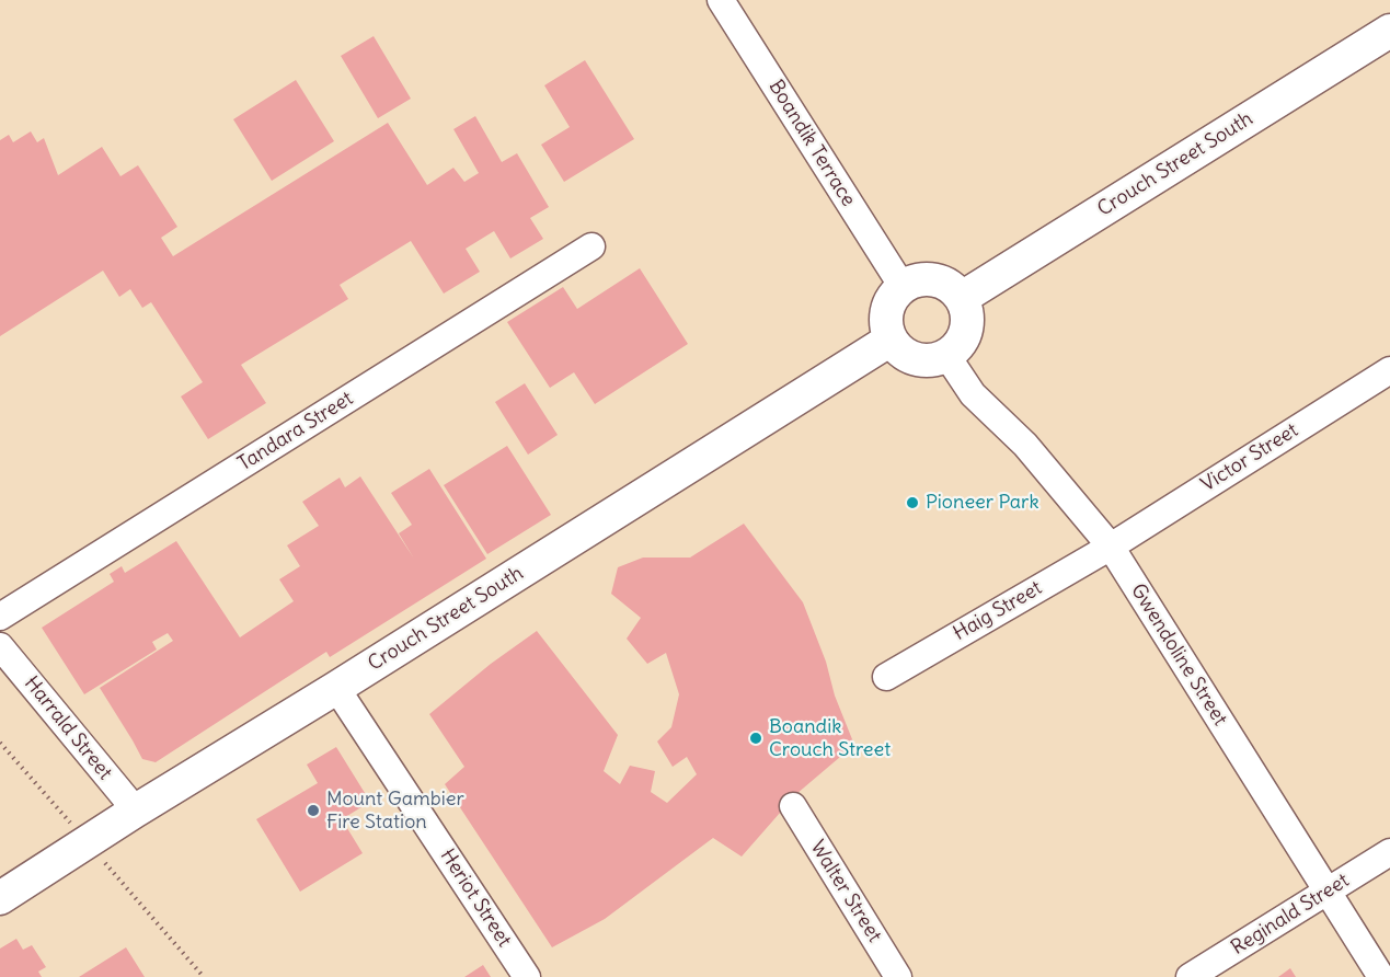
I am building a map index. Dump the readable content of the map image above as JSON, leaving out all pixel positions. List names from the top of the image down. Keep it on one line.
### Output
{"streets":{"street":["Boandik Terrace","Crouch Street South","Tandara Street","Victor Street","Haig Street","Gwendoline Street","Harrald Street","Walter Street","Heriot Street","Reginald Street"]},"crossings":[["Boandik Terrace","Crouch Street South"],["Boandik Terrace","Gwendoline Street"],["Crouch Street South","Gwendoline Street"],["Crouch Street South","Harrald Street"],["Crouch Street South","Heriot Street"],["Victor Street","Haig Street"],["Victor Street","Gwendoline Street"],["Haig Street","Gwendoline Street"],["Gwendoline Street","Reginald Street"]],"places":["Pioneer Park","Boandik Crouch Street","Mount Gambier Fire Station"]}
